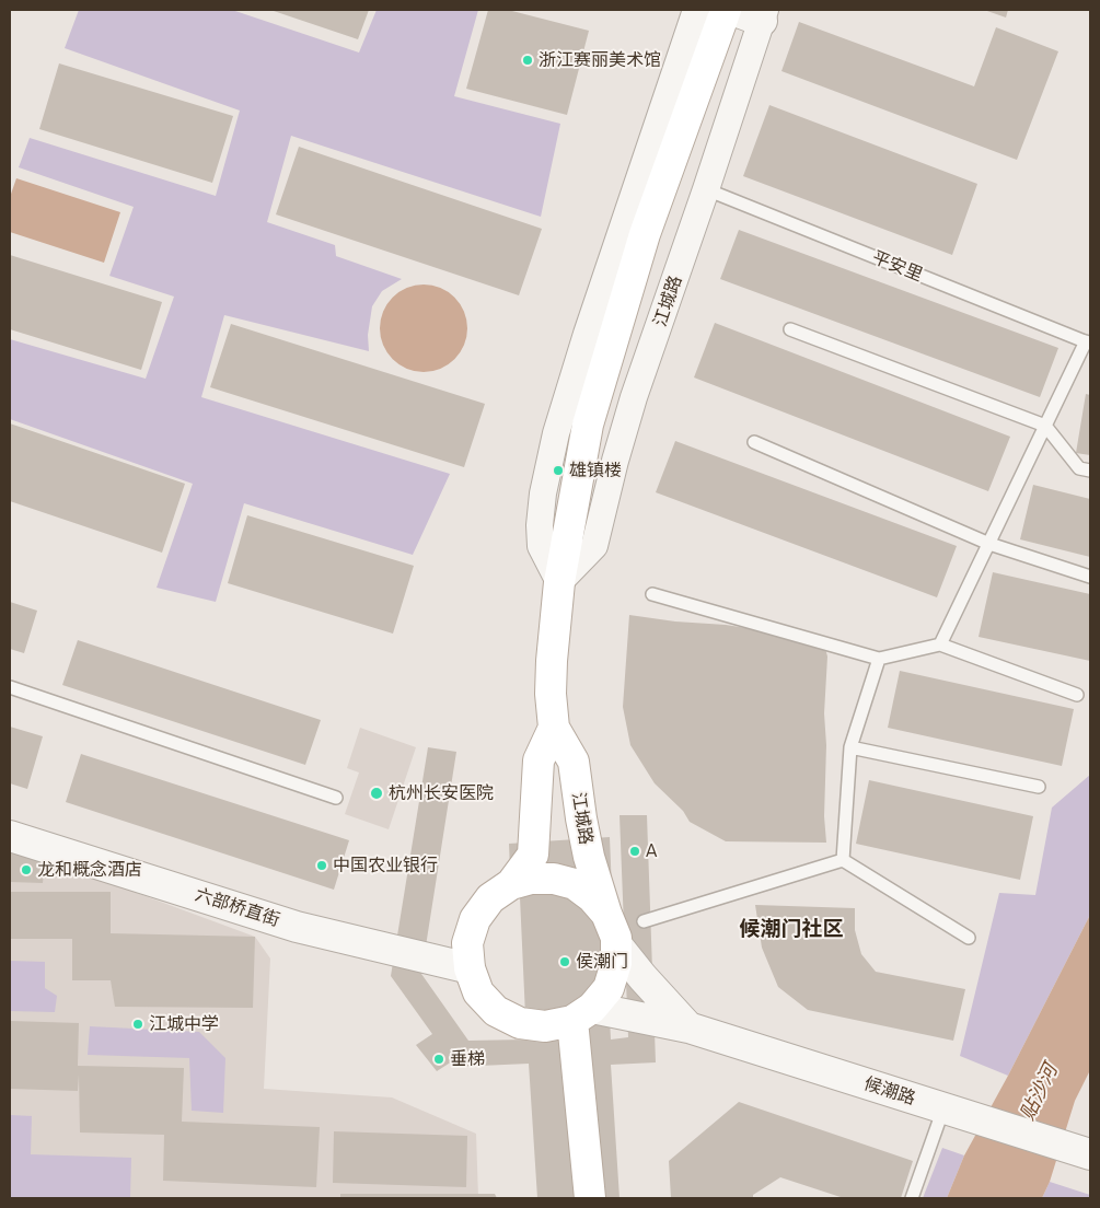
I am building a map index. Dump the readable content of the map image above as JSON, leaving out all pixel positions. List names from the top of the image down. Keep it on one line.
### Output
{"streets":{"main road":["江城路"],"street":["六部桥直街","候潮路"],"lane":["平安里"]},"crossings":[["平安里","江城路"],["江城路","六部桥直街"],["江城路","候潮路"],["六部桥直街","候潮路"]],"districts":["候潮门社区"],"water":["贴沙河"],"places":["浙江赛丽美术馆","雄镇楼","杭州长安医院","A","中国农业银行","龙和概念酒店","侯潮门","江城中学","垂梯"]}
